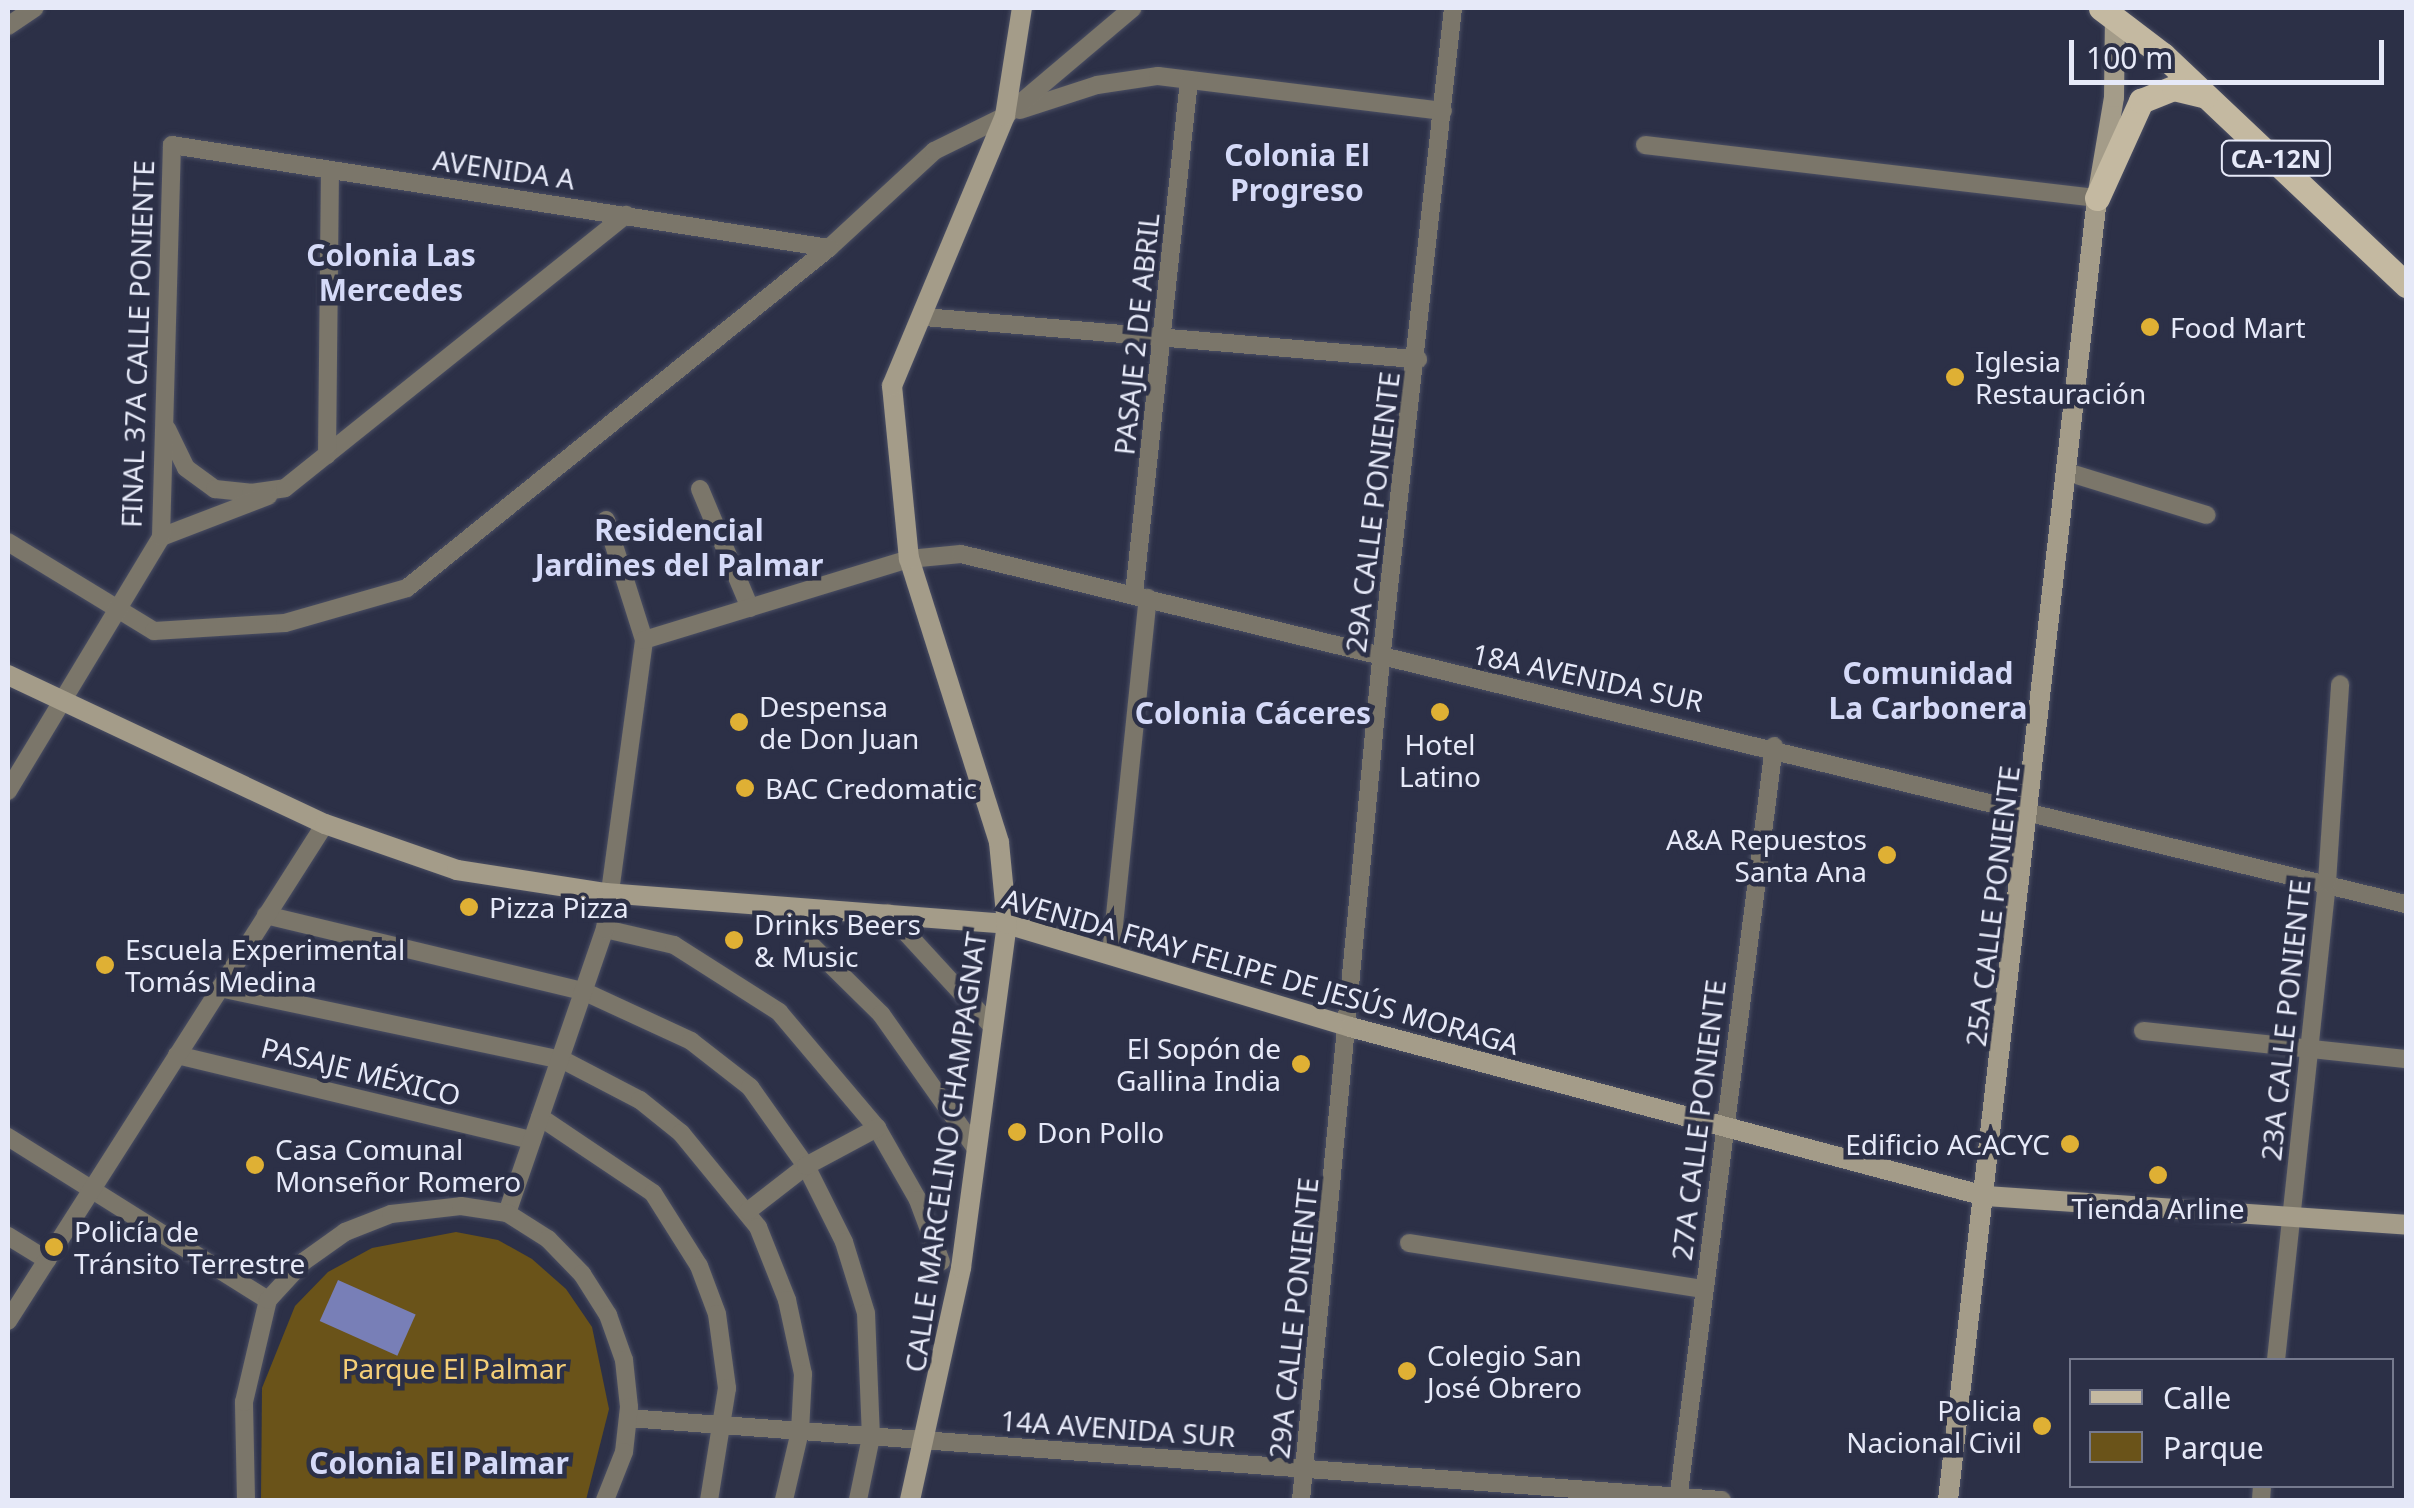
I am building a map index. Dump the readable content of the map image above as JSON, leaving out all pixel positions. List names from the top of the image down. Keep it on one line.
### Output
{"streets":{"main road":["CA-12N"],"street":["AVENIDA A","PASAJE 2 DE ABRIL","FINAL 37A CALLE PONIENTE","29A CALLE PONIENTE","18A AVENIDA SUR","25A CALLE PONIENTE","AVENIDA FRAY FELIPE DE JESÚS MORAGA","23A CALLE PONIENTE","PASAJE MÉXICO","27A CALLE PONIENTE","CALLE MARCELINO CHAMPAGNAT","14A AVENIDA SUR"]},"crossings":[["AVENIDA A","FINAL 37A CALLE PONIENTE"],["PASAJE 2 DE ABRIL","18A AVENIDA SUR"],["PASAJE 2 DE ABRIL","AVENIDA FRAY FELIPE DE JESÚS MORAGA"],["FINAL 37A CALLE PONIENTE","AVENIDA FRAY FELIPE DE JESÚS MORAGA"],["29A CALLE PONIENTE","18A AVENIDA SUR"],["29A CALLE PONIENTE","AVENIDA FRAY FELIPE DE JESÚS MORAGA"],["29A CALLE PONIENTE","14A AVENIDA SUR"],["18A AVENIDA SUR","25A CALLE PONIENTE"],["18A AVENIDA SUR","23A CALLE PONIENTE"],["18A AVENIDA SUR","27A CALLE PONIENTE"],["18A AVENIDA SUR","CALLE MARCELINO CHAMPAGNAT"],["25A CALLE PONIENTE","AVENIDA FRAY FELIPE DE JESÚS MORAGA"],["AVENIDA FRAY FELIPE DE JESÚS MORAGA","23A CALLE PONIENTE"],["AVENIDA FRAY FELIPE DE JESÚS MORAGA","27A CALLE PONIENTE"],["AVENIDA FRAY FELIPE DE JESÚS MORAGA","CALLE MARCELINO CHAMPAGNAT"],["27A CALLE PONIENTE","14A AVENIDA SUR"],["CALLE MARCELINO CHAMPAGNAT","14A AVENIDA SUR"]],"districts":["Colonia El Progreso","Colonia Las Mercedes","Residencial Jardines del Palmar","Comunidad La Carbonera","Colonia Cáceres","Colonia El Palmar"],"parks":["Parque El Palmar"],"places":["Food Mart","Iglesia Restauración","Hotel Latino","Despensa de Don Juan","BAC Credomatic","A&A Repuestos Santa Ana","Pizza Pizza","Drinks Beers & Music","Escuela Experimental Tomás Medina","El Sopón de Gallina India","Don Pollo","Edificio ACACYC","Casa Comunal Monseñor Romero","Tienda Arline","Policía de Tránsito Terrestre","Colegio San José Obrero","Policia Nacional Civil"],"legend":["Calle","Parque"],"scale_bar":"100 m"}
